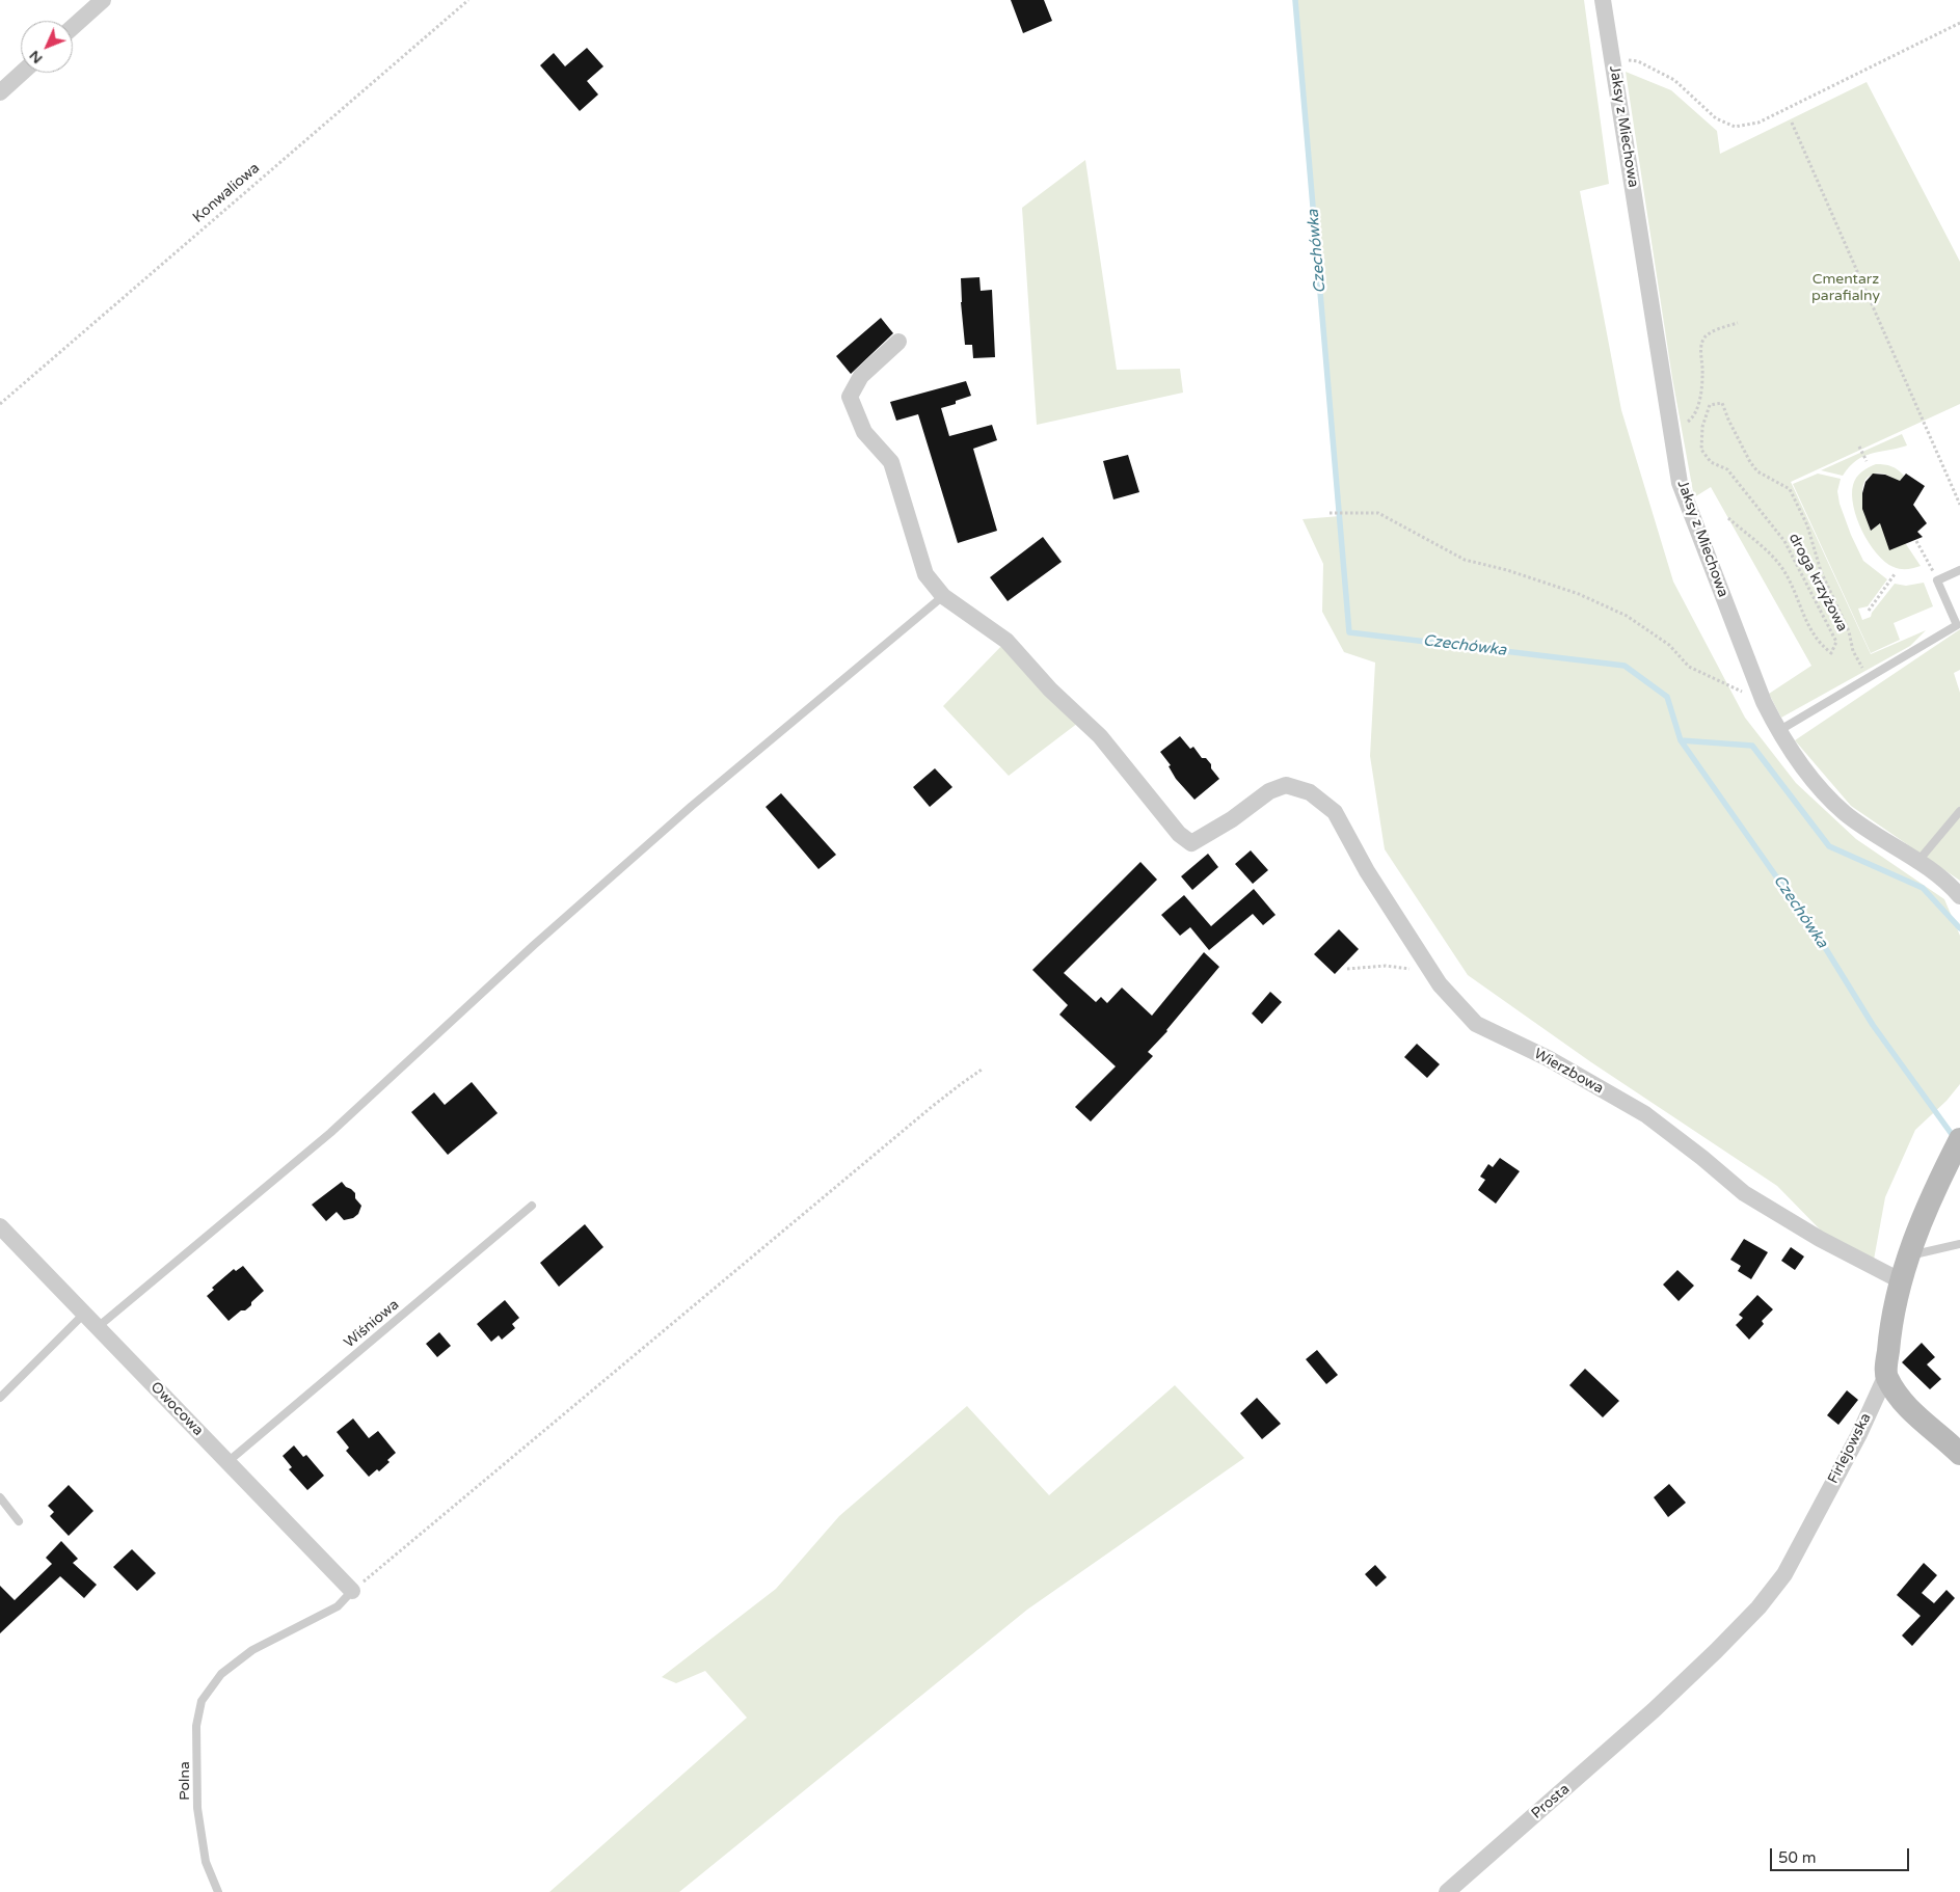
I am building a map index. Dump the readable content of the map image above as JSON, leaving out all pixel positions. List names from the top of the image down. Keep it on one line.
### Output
{"streets":{"street":["Jaksy z Miechowa","Wierzbowa","Owocowa","Firlejowska","Prosta"],"lane":["Wiśniowa","Polna"],"path":["Konwaliowa","droga krzyżowa"]},"crossings":[["Wierzbowa","Firlejowska"],["Wiśniowa","Owocowa"],["Owocowa","Polna"],["Firlejowska","Prosta"]],"water":["Czechówka"],"parks":["Cmentarz parafialny"],"scale_bar":"50 m","north":"bottom left"}
